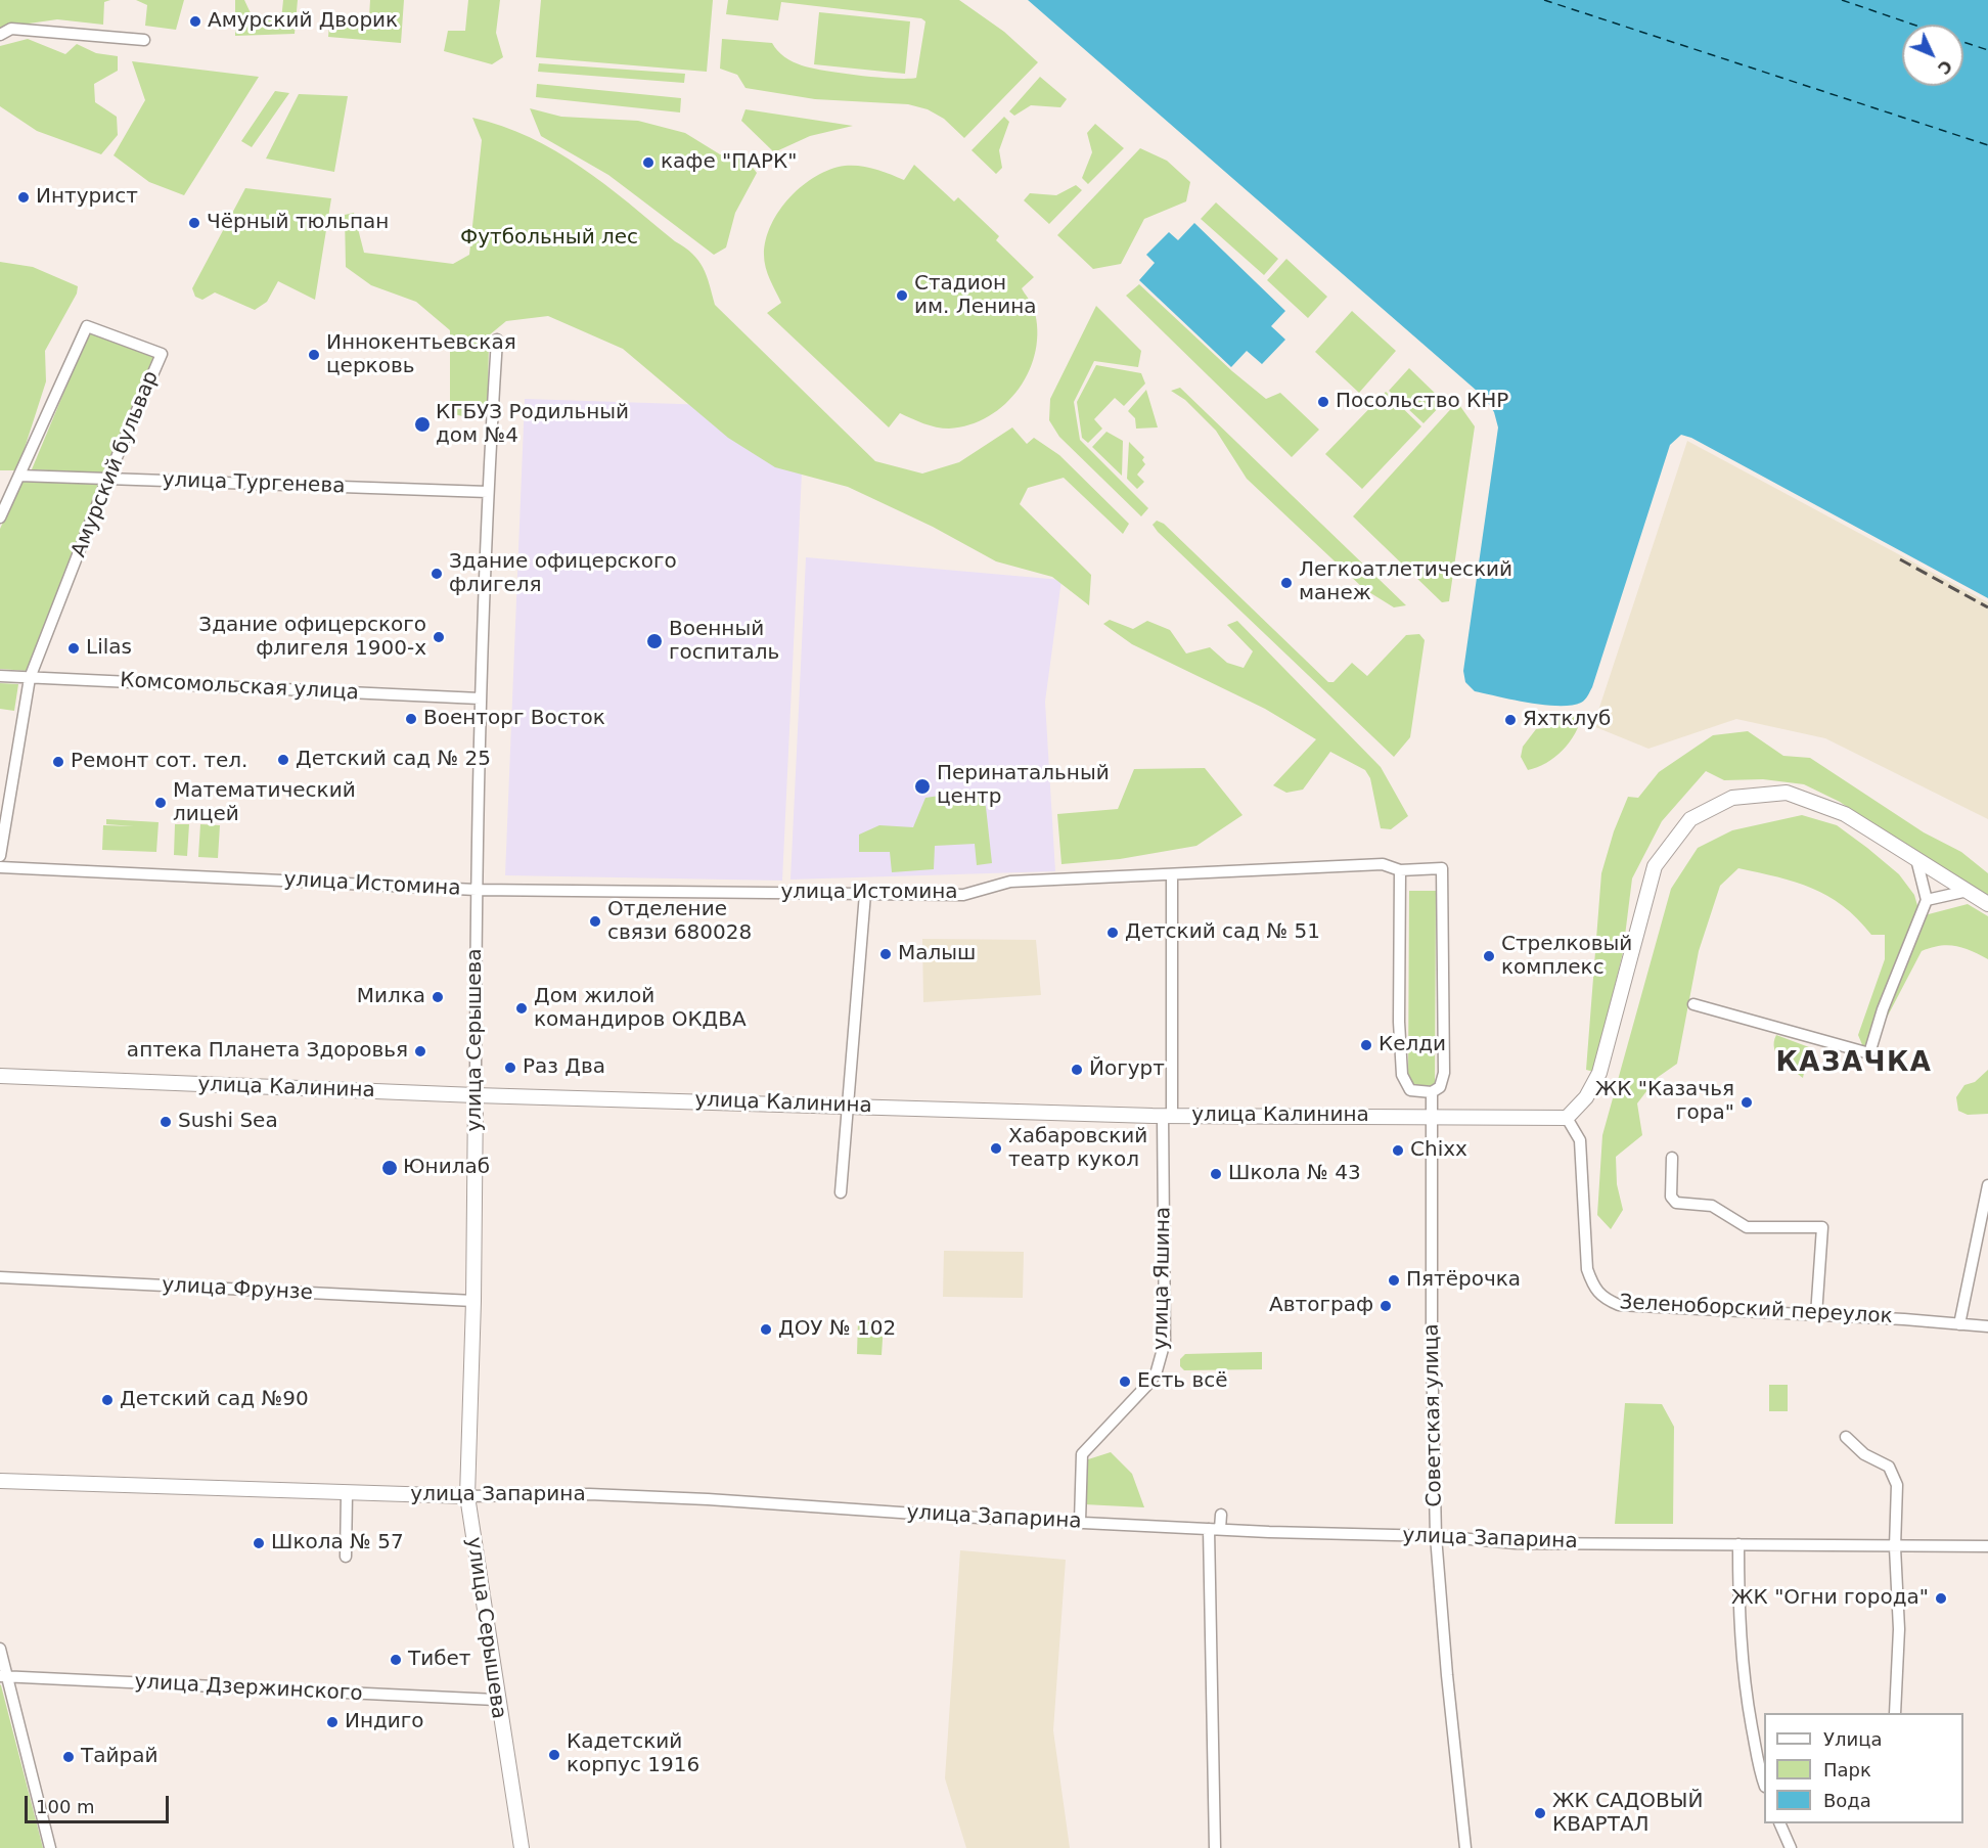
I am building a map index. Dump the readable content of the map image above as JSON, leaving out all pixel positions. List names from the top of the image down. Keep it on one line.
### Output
{"streets":{"main road":["улица Серышева","улица Калинина","улица Запарина"],"street":["Амурский бульвар","улица Тургенева","Комсомольская улица","улица Истомина","улица Яшина","улица Фрунзе","Зеленоборский переулок","Советская улица","улица Дзержинского"]},"crossings":[["Амурский бульвар","улица Тургенева"],["Амурский бульвар","Комсомольская улица"],["улица Тургенева","улица Серышева"],["Комсомольская улица","улица Серышева"],["улица Истомина","улица Серышева"],["улица Истомина","улица Яшина"],["улица Истомина","Советская улица"],["улица Серышева","улица Калинина"],["улица Серышева","улица Фрунзе"],["улица Серышева","улица Запарина"],["улица Серышева","улица Дзержинского"],["улица Калинина","улица Яшина"],["улица Калинина","Зеленоборский переулок"],["улица Калинина","Советская улица"],["улица Яшина","улица Запарина"],["Советская улица","улица Запарина"]],"districts":["КАЗАЧКА"],"parks":["Футбольный лес"],"places":["Амурский Дворик","кафе \"ПАРК\"","Интурист","Чёрный тюльпан","Стадион им. Ленина","Иннокентьевская церковь","Посольство КНР","КГБУЗ Родильный дом №4","Здание офицерского флигеля","Легкоатлетический манеж","Здание офицерского флигеля 1900-х","Военный госпиталь","Lilas","Военторг Восток","Яхтклуб","Детский сад № 25","Ремонт сот. тел.","Перинатальный центр","Математический лицей","Отделение связи 680028","Детский сад № 51","Малыш","Стрелковый комплекс","Милка","Дом жилой командиров ОКДВА","Келди","аптека Планета Здоровья","Раз Два","Йогурт","ЖК \"Казачья гора\"","Sushi Sea","Хабаровский театр кукол","Chixx","Юнилаб","Школа № 43","Пятёрочка","Автограф","ДОУ № 102","Есть всё","Детский сад №90","Школа № 57","ЖК \"Огни города\"","Тибет","Индиго","Кадетский корпус 1916","Тайрай","ЖК САДОВЫЙ КВАРТАЛ"],"legend":["Улица","Парк","Вода"],"scale_bar":"100 m","north":"bottom right"}
